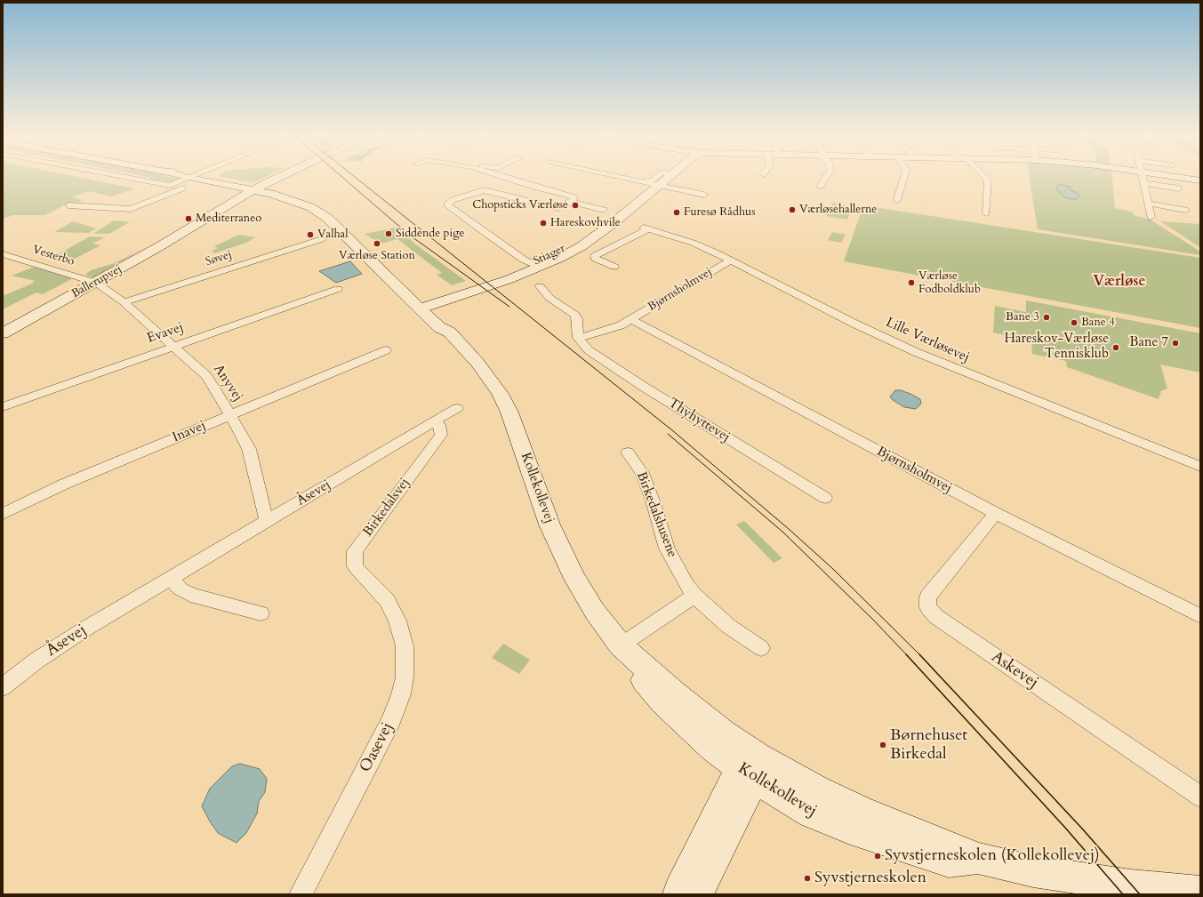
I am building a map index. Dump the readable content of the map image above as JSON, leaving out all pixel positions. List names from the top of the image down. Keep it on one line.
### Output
{"streets":{"street":["Stiager","Vesterbo","Søvej","Ballerupvej","Bjørnsholmvej","Evavej","Lille Værløsevej","Anyvej","Thyhyttevej","Inavej","Kollekollevej","Åsevej","Birkedalsvej","Birkedalshusene","Askevej","Oasevej"]},"crossings":[["Stiager","Kollekollevej"],["Vesterbo","Ballerupvej"],["Vesterbo","Anyvej"],["Søvej","Anyvej"],["Ballerupvej","Anyvej"],["Ballerupvej","Kollekollevej"],["Bjørnsholmvej","Lille Værløsevej"],["Bjørnsholmvej","Thyhyttevej"],["Bjørnsholmvej","Askevej"],["Evavej","Anyvej"],["Anyvej","Inavej"],["Anyvej","Åsevej"],["Åsevej","Birkedalsvej"],["Birkedalsvej","Oasevej"]],"districts":["Værløse"],"places":["Chopsticks Værløse","Værløsehallerne","Furesø Rådhus","Mediterraneo","Hareskovhvile","Siddende pige","Valhal","Værløse Station","Værløse Fodboldklub","Bane 3","Bane 4","Bane 7","Hareskov-Værløse Tennisklub","Børnehuset Birkedal","Syvstjerneskolen (Kollekollevej)","Syvstjerneskolen"]}
